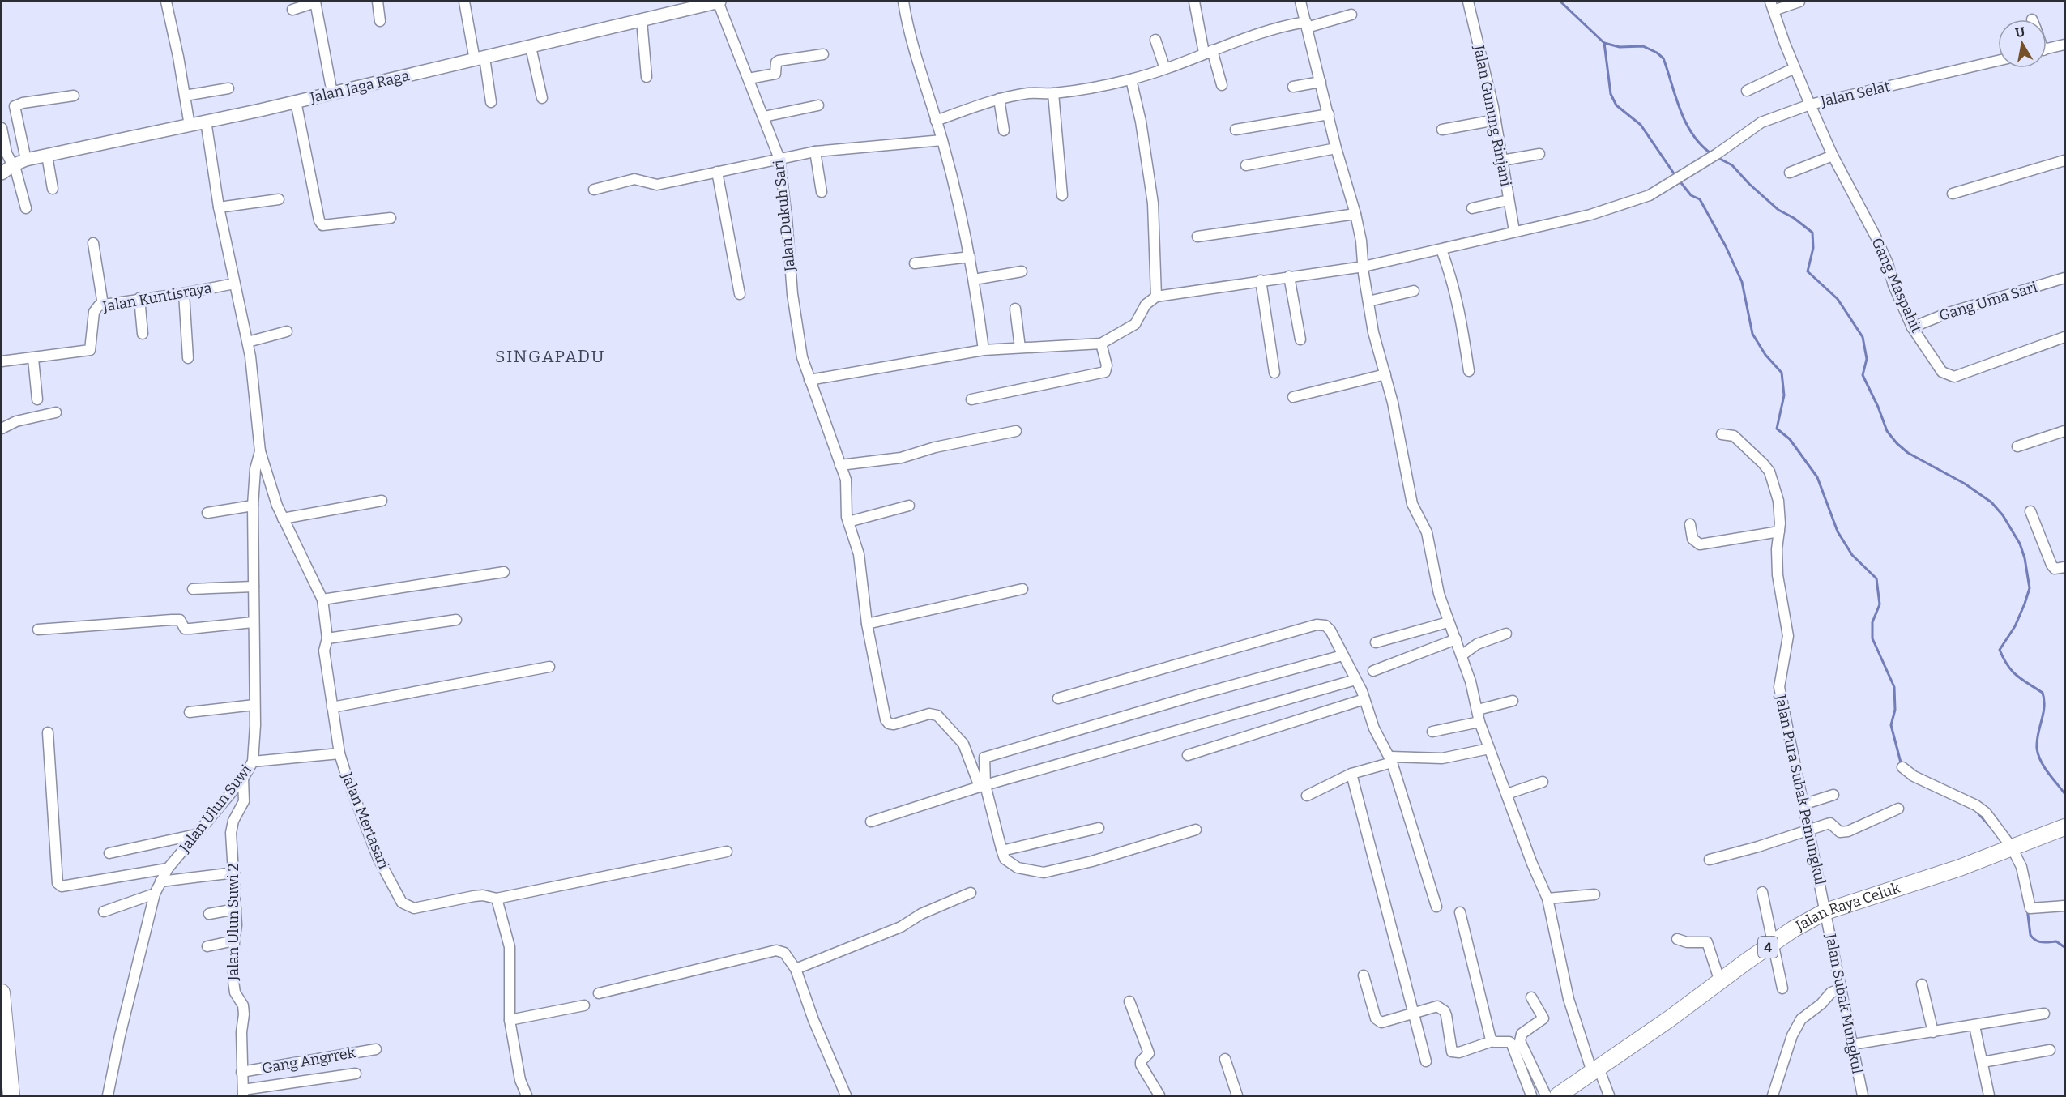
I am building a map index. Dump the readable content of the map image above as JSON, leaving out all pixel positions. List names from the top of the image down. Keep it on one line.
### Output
{"streets":{"main road":["Jalan Raya Celuk","4"],"street":["Jalan Jaga Raga","Jalan Selat","Jalan Gunung Rinjani","Jalan Dukuh Sari","Gang Maspahit","Jalan Kuntisraya","Gang Uma Sari","Jalan Pura Subak Pemungkul","Jalan Ulun Suwi","Jalan Mertasari","Jalan Ulun Suwi 2","Jalan Subak Mungkul","Gang Angrrek"]},"crossings":[["Jalan Jaga Raga","Jalan Dukuh Sari"],["Jalan Selat","Gang Maspahit"],["Gang Maspahit","Gang Uma Sari"],["Jalan Pura Subak Pemungkul","Jalan Raya Celuk"],["Jalan Pura Subak Pemungkul","Jalan Subak Mungkul"],["Jalan Ulun Suwi","Jalan Mertasari"],["Jalan Ulun Suwi","Jalan Ulun Suwi 2"],["Jalan Raya Celuk","Jalan Subak Mungkul"],["Jalan Ulun Suwi 2","Gang Angrrek"]],"districts":["SINGAPADU"],"north":"top"}
